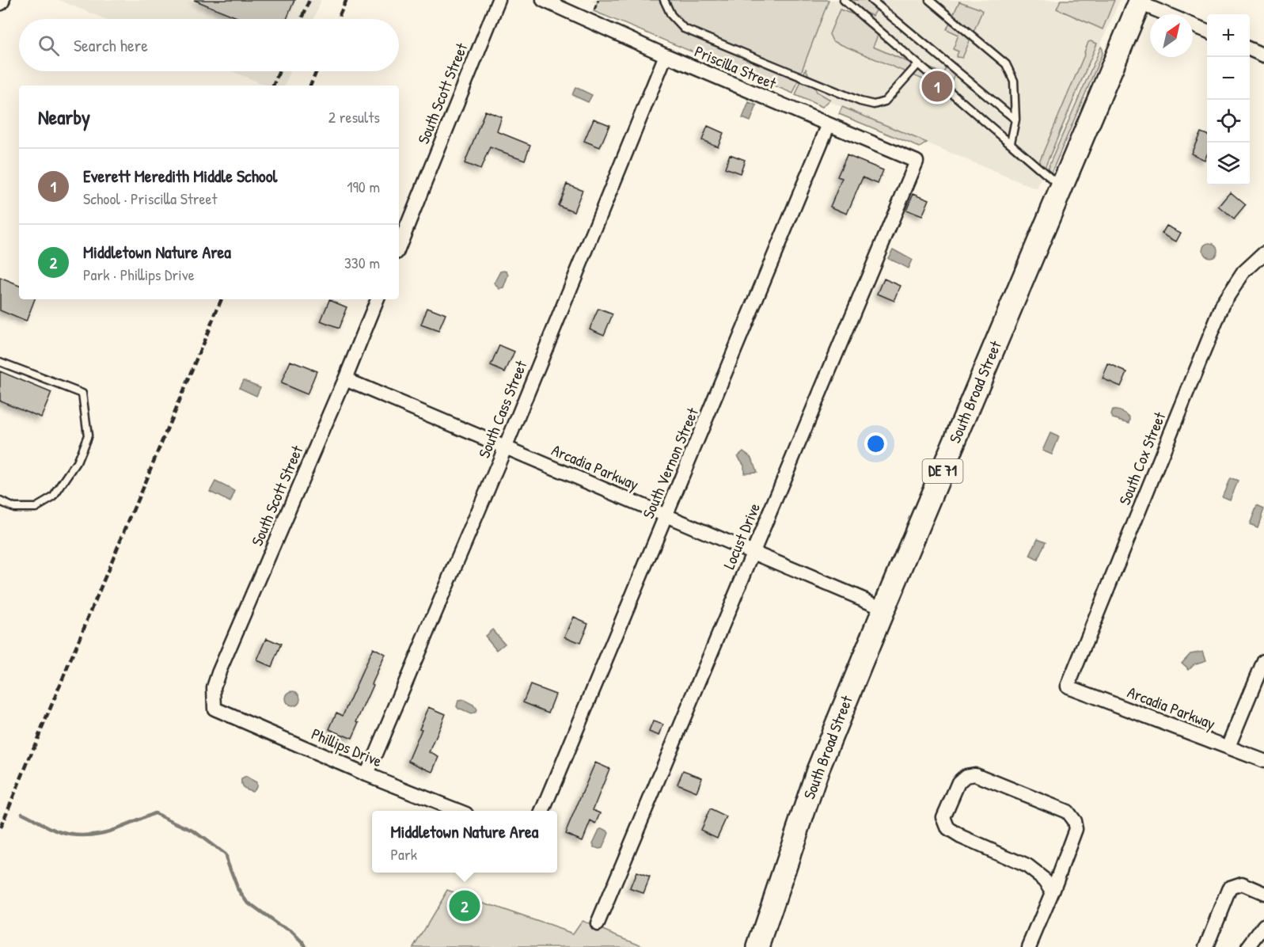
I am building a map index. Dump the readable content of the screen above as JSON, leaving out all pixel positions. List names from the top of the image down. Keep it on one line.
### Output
{"streets":{"main road":["South Broad Street","DE 71"],"street":["Priscilla Street","South Scott Street","South Cass Street","South Cox Street","South Vernon Street","Arcadia Parkway","Locust Drive","Phillips Drive"]},"crossings":[["Priscilla Street","South Cass Street"],["Priscilla Street","South Vernon Street"],["Priscilla Street","Locust Drive"],["South Scott Street","Arcadia Parkway"],["South Scott Street","Phillips Drive"],["South Broad Street","Arcadia Parkway"],["South Cass Street","Arcadia Parkway"],["South Cass Street","Phillips Drive"],["South Cox Street","Arcadia Parkway"],["South Vernon Street","Arcadia Parkway"],["Arcadia Parkway","Locust Drive"]],"north":"top right","page":{"map_buttons":["+","−"],"search":"Search here","pins":["1","2"],"heading":["Nearby","2 results"],"list":[{"mark":"1","name":"Everett Meredith Middle School","note":"School · Priscilla Street","value":"190 m"},{"mark":"2","name":"Middletown Nature Area","note":"Park · Phillips Drive","value":"330 m"}],"popup":["Middletown Nature Area","Park"]}}
